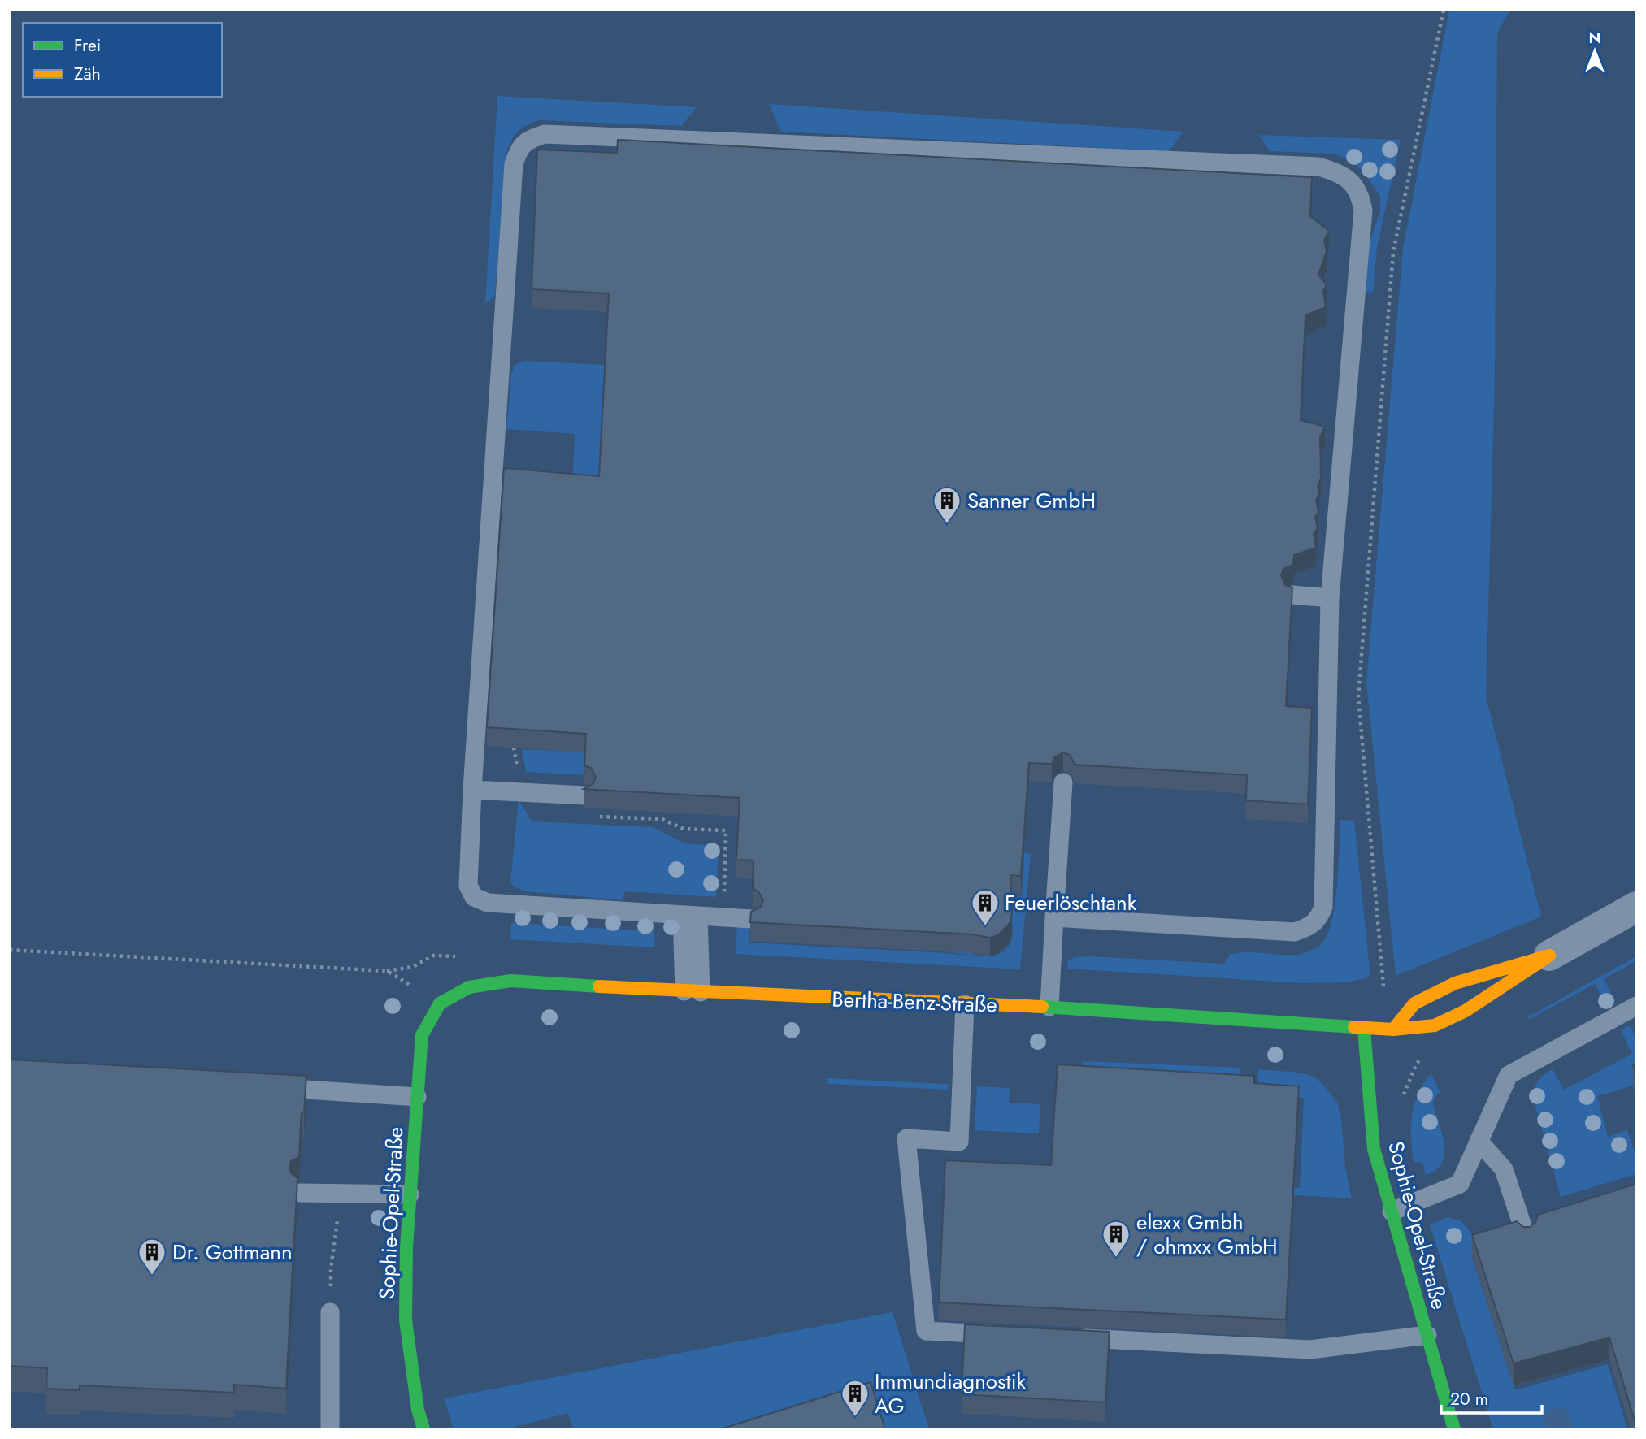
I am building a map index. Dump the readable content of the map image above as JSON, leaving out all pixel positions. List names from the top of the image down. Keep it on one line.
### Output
{"streets":{"street":["Bertha-Benz-Straße","Sophie-Opel-Straße"]},"crossings":[["Bertha-Benz-Straße","Sophie-Opel-Straße"]],"places":{"building":["Sanner GmbH","Feuerlöschtank","elexx Gmbh / ohmxx GmbH","Dr. Gottmann","Immundiagnostik AG"]},"legend":["Frei","Zäh"],"scale_bar":"20 m","north":"top"}
